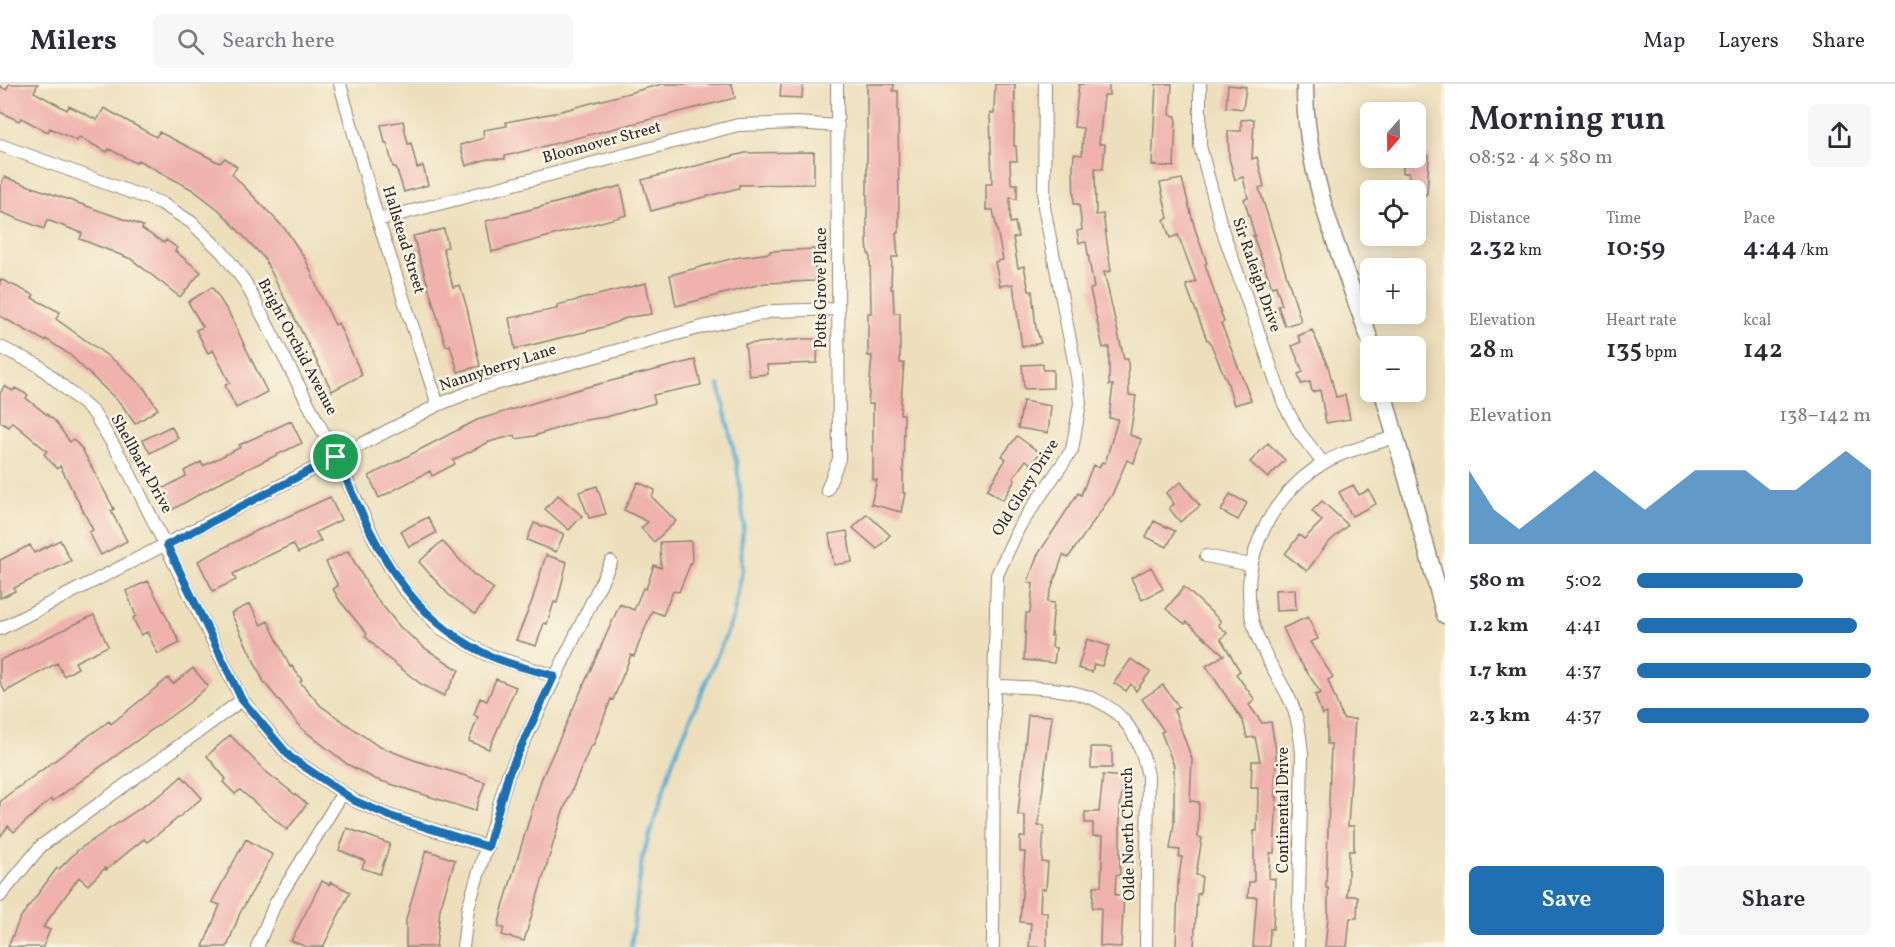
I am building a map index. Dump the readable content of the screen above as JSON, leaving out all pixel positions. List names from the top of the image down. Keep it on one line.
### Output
{"streets":{"street":["Bloomover Street","Hallstead Street","Sir Raleigh Drive","Potts Grove Place","Bright Orchid Avenue","Nannyberry Lane","Shellbark Drive","Old Glory Drive","Continental Drive","Olde North Church"]},"crossings":[["Bloomover Street","Hallstead Street"],["Bloomover Street","Potts Grove Place"],["Hallstead Street","Nannyberry Lane"],["Sir Raleigh Drive","Continental Drive"],["Potts Grove Place","Nannyberry Lane"],["Bright Orchid Avenue","Nannyberry Lane"],["Nannyberry Lane","Shellbark Drive"],["Old Glory Drive","Olde North Church"]],"north":"bottom","page":{"header":"Milers","search":"Search here","nav":["Map","Layers","Share"],"heading":["Morning run","08:52 · 4 × 580 m"],"map_buttons":["+","−"],"stats":[["Distance","2.32 km"],["Time","10:59"],["Pace","4:44 /km"],["Elevation","28 m"],["Heart rate","135 bpm"],["kcal","142"]],"chart":["Elevation","138–142 m"],"list":[{"name":"580 m","note":"5:02"},{"name":"1.2 km","note":"4:41"},{"name":"1.7 km","note":"4:37"},{"name":"2.3 km","note":"4:37"}],"buttons":["Save","Share"]}}
